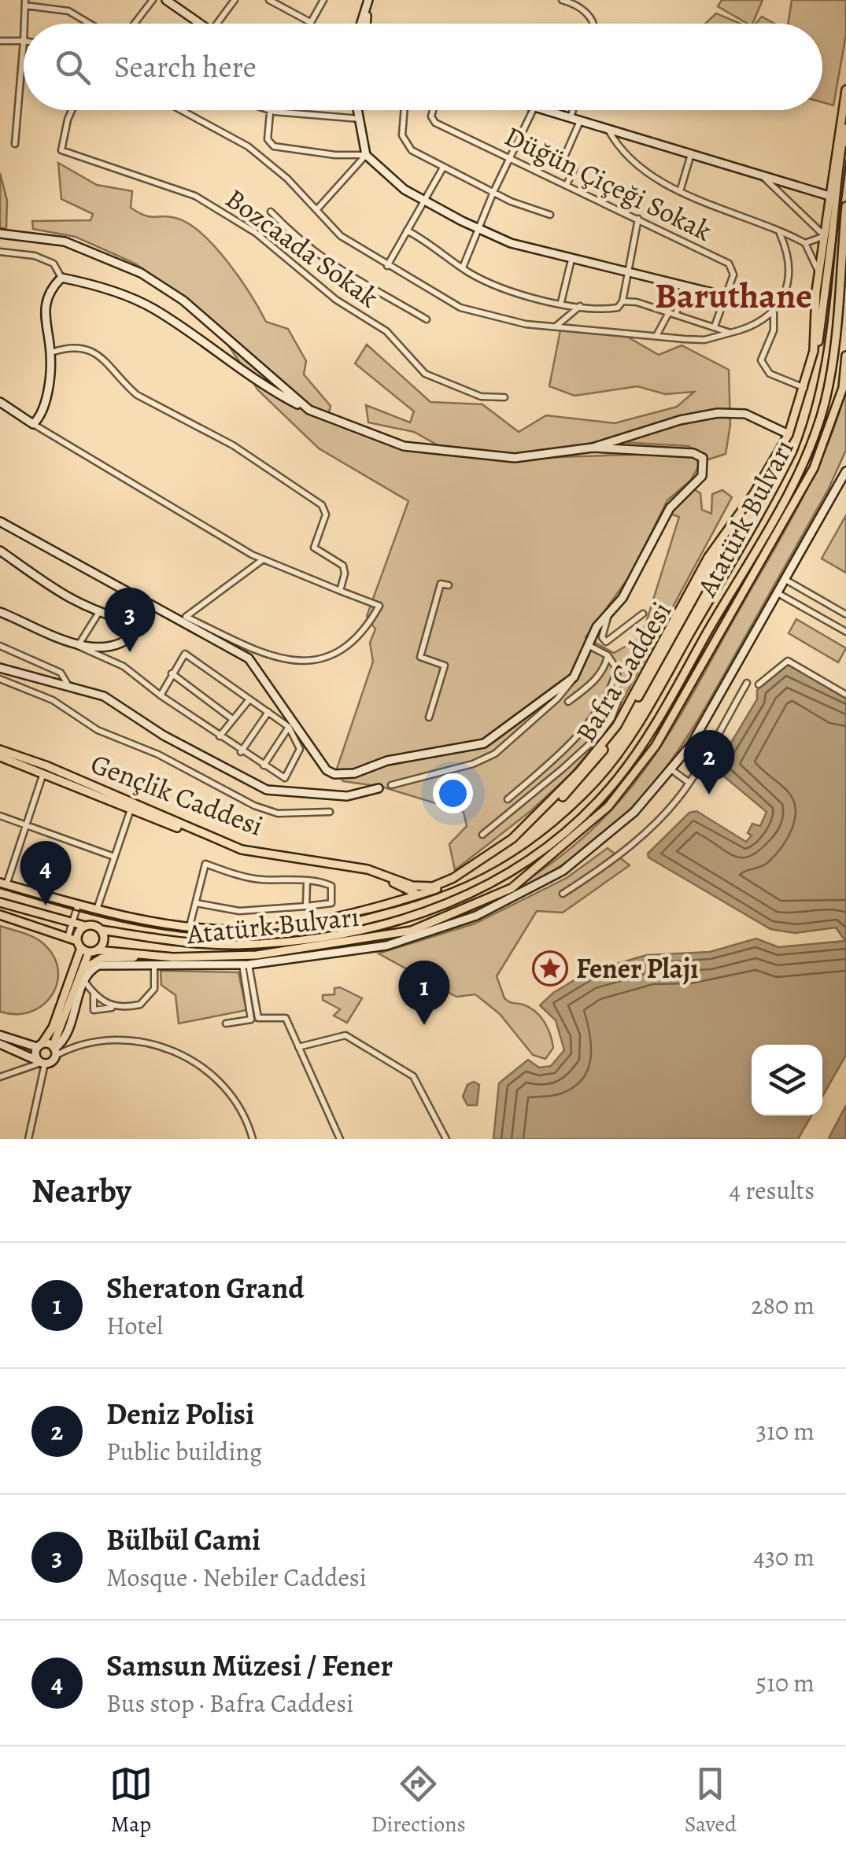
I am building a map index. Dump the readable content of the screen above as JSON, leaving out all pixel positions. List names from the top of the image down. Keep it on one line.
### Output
{"streets":{"main road":["Atatürk Bulvarı","Bafra Caddesi","Gençlik Caddesi"],"street":["Düğün Çiçeği Sokak","Bozcaada Sokak"]},"crossings":[["Bafra Caddesi","Gençlik Caddesi"]],"districts":["Baruthane"],"places":{"place":["Fener Plajı"]},"page":{"search":"Search here","pins":["3","2","4","1"],"heading":["Nearby","4 results"],"list":[{"mark":"1","name":"Sheraton Grand","note":"Hotel","value":"280 m"},{"mark":"2","name":"Deniz Polisi","note":"Public building","value":"310 m"},{"mark":"3","name":"Bülbül Cami","note":"Mosque · Nebiler Caddesi","value":"430 m"},{"mark":"4","name":"Samsun Müzesi / Fener","note":"Bus stop · Bafra Caddesi","value":"510 m"}],"nav":["Map","Directions","Saved"]}}
